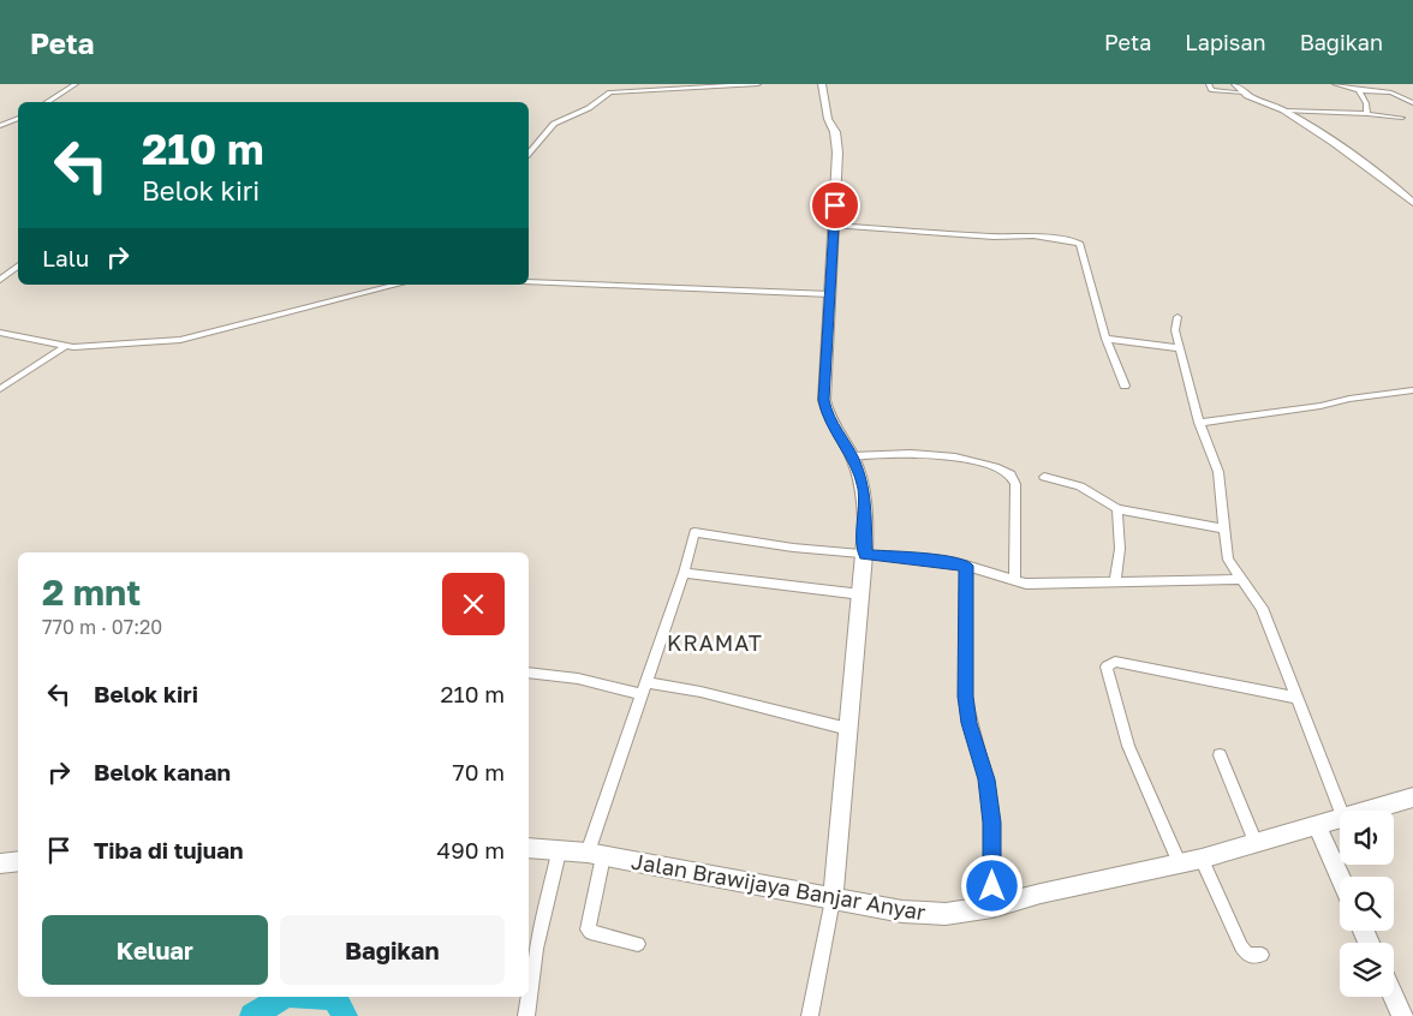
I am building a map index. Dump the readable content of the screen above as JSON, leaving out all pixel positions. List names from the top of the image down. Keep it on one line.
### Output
{"streets":{"street":["Jalan Brawijaya Banjar Anyar"]},"districts":["KRAMAT"],"page":{"header":"Peta","nav":["Peta","Lapisan","Bagikan"],"turn":["210 m","Belok kiri"],"then":"Lalu","heading":["2 mnt","770 m · 07:20"],"list":[{"name":"Belok kiri","value":"210 m"},{"name":"Belok kanan","value":"70 m"},{"name":"Tiba di tujuan","value":"490 m"}],"buttons":["Keluar","Bagikan"]}}
